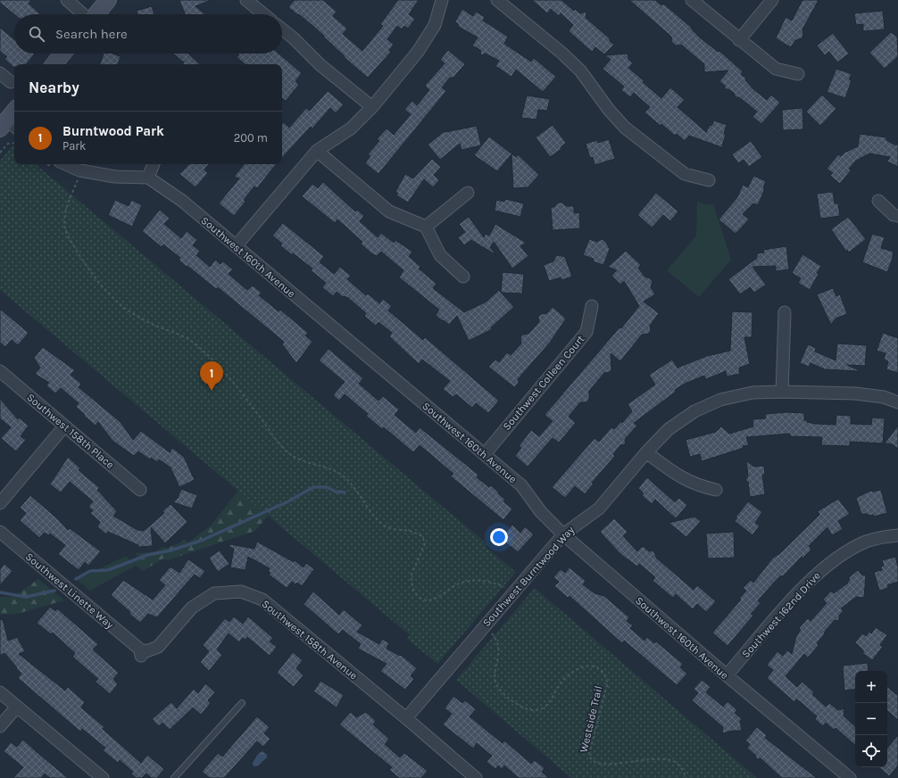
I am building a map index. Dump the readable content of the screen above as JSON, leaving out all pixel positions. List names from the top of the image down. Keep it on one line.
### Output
{"streets":{"street":["Southwest 160th Avenue","Southwest Colleen Court","Southwest 158th Place","Southwest Burntwood Way","Southwest Linette Way","Southwest 162nd Drive","Southwest 158th Avenue"],"path":["Westside Trail"]},"crossings":[["Southwest 160th Avenue","Southwest Colleen Court"],["Southwest 160th Avenue","Southwest Burntwood Way"],["Southwest 160th Avenue","Southwest 162nd Drive"],["Southwest Burntwood Way","Southwest 158th Avenue"],["Southwest Linette Way","Southwest 158th Avenue"]],"page":{"search":"Search here","heading":"Nearby","list":[{"mark":"1","name":"Burntwood Park","note":"Park","value":"200 m"}],"pins":"1","map_buttons":["+","−"]}}
